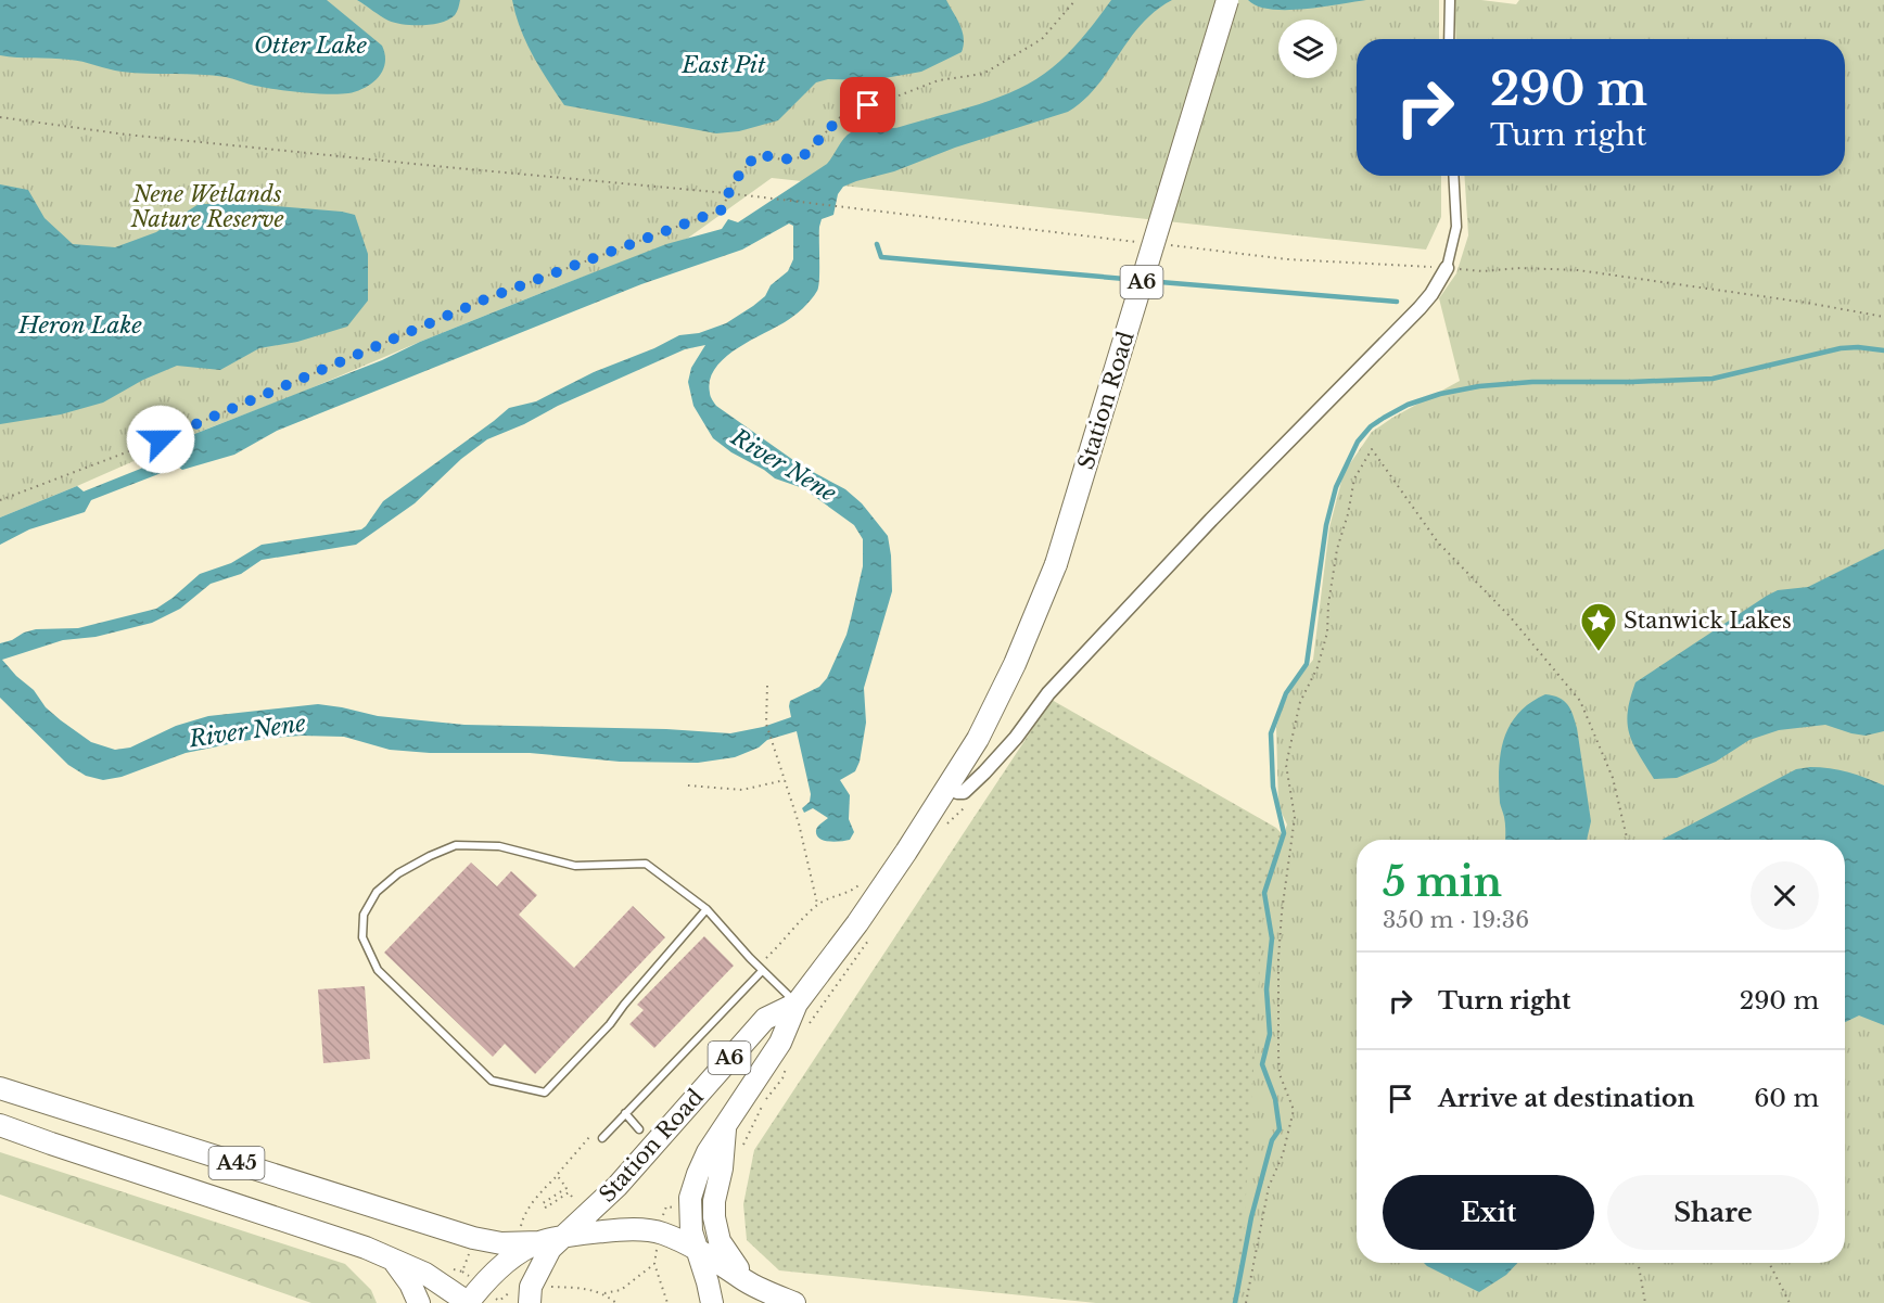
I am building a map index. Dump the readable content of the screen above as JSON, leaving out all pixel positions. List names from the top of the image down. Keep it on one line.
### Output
{"streets":{"highway":["A6","Station Road","A45"]},"crossings":[["A6","Station Road"]],"water":["Otter Lake","East Pit","Heron Lake","River Nene"],"parks":["Nene Wetlands Nature Reserve"],"places":{"place":["Stanwick Lakes"]},"page":{"turn":["290 m","Turn right"],"heading":["5 min","350 m · 19:36"],"list":[{"name":"Turn right","value":"290 m"},{"name":"Arrive at destination","value":"60 m"}],"buttons":["Exit","Share"]}}
